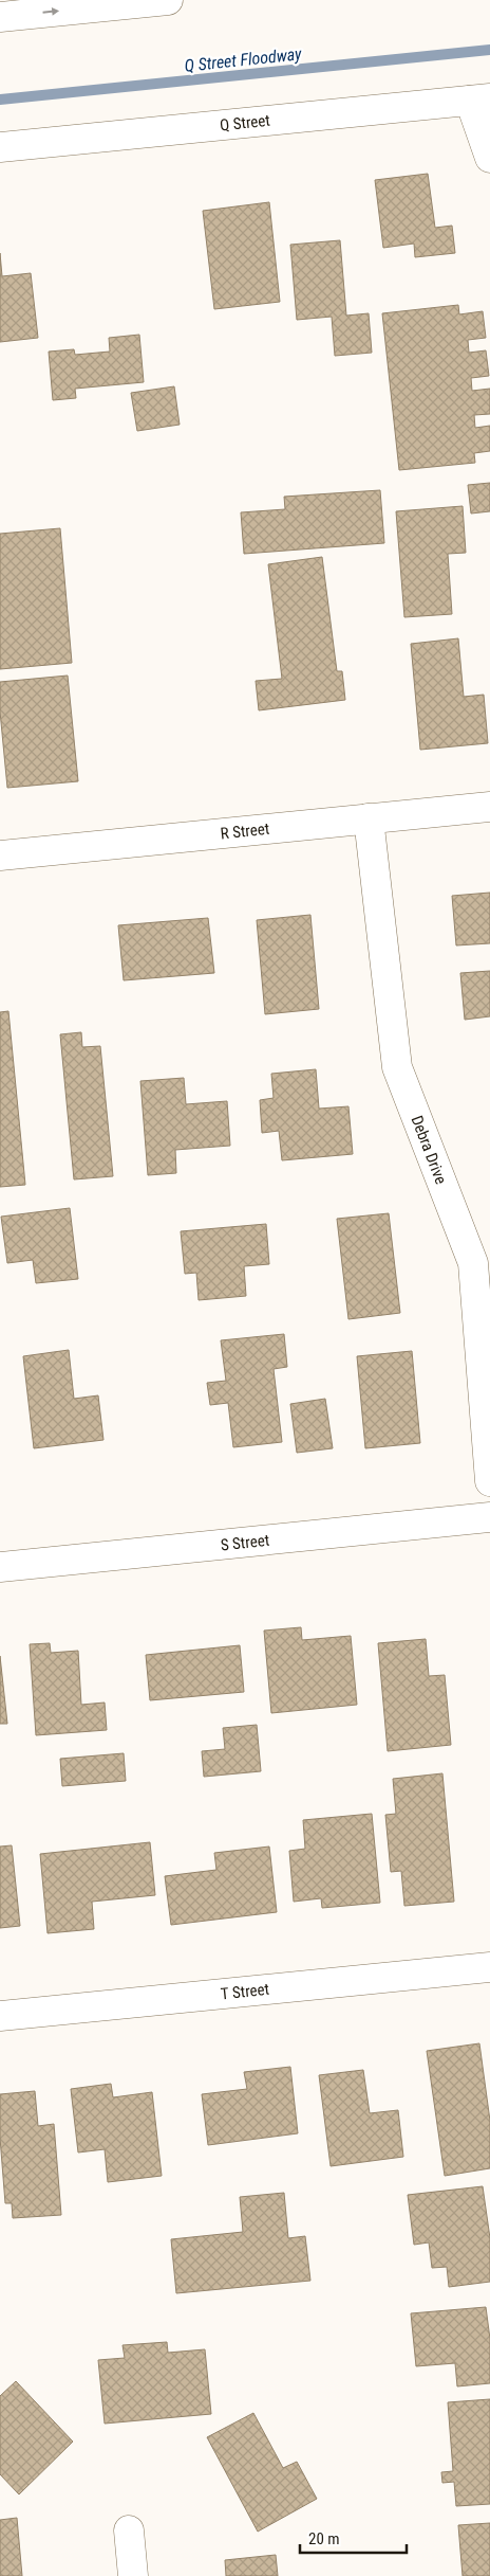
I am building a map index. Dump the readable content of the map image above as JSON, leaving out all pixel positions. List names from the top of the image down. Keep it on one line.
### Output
{"streets":{"main road":["Q Street","R Street","Debra Drive","S Street","T Street"]},"crossings":[["R Street","Debra Drive"]],"water":["Q Street Floodway"],"scale_bar":"20 m"}
